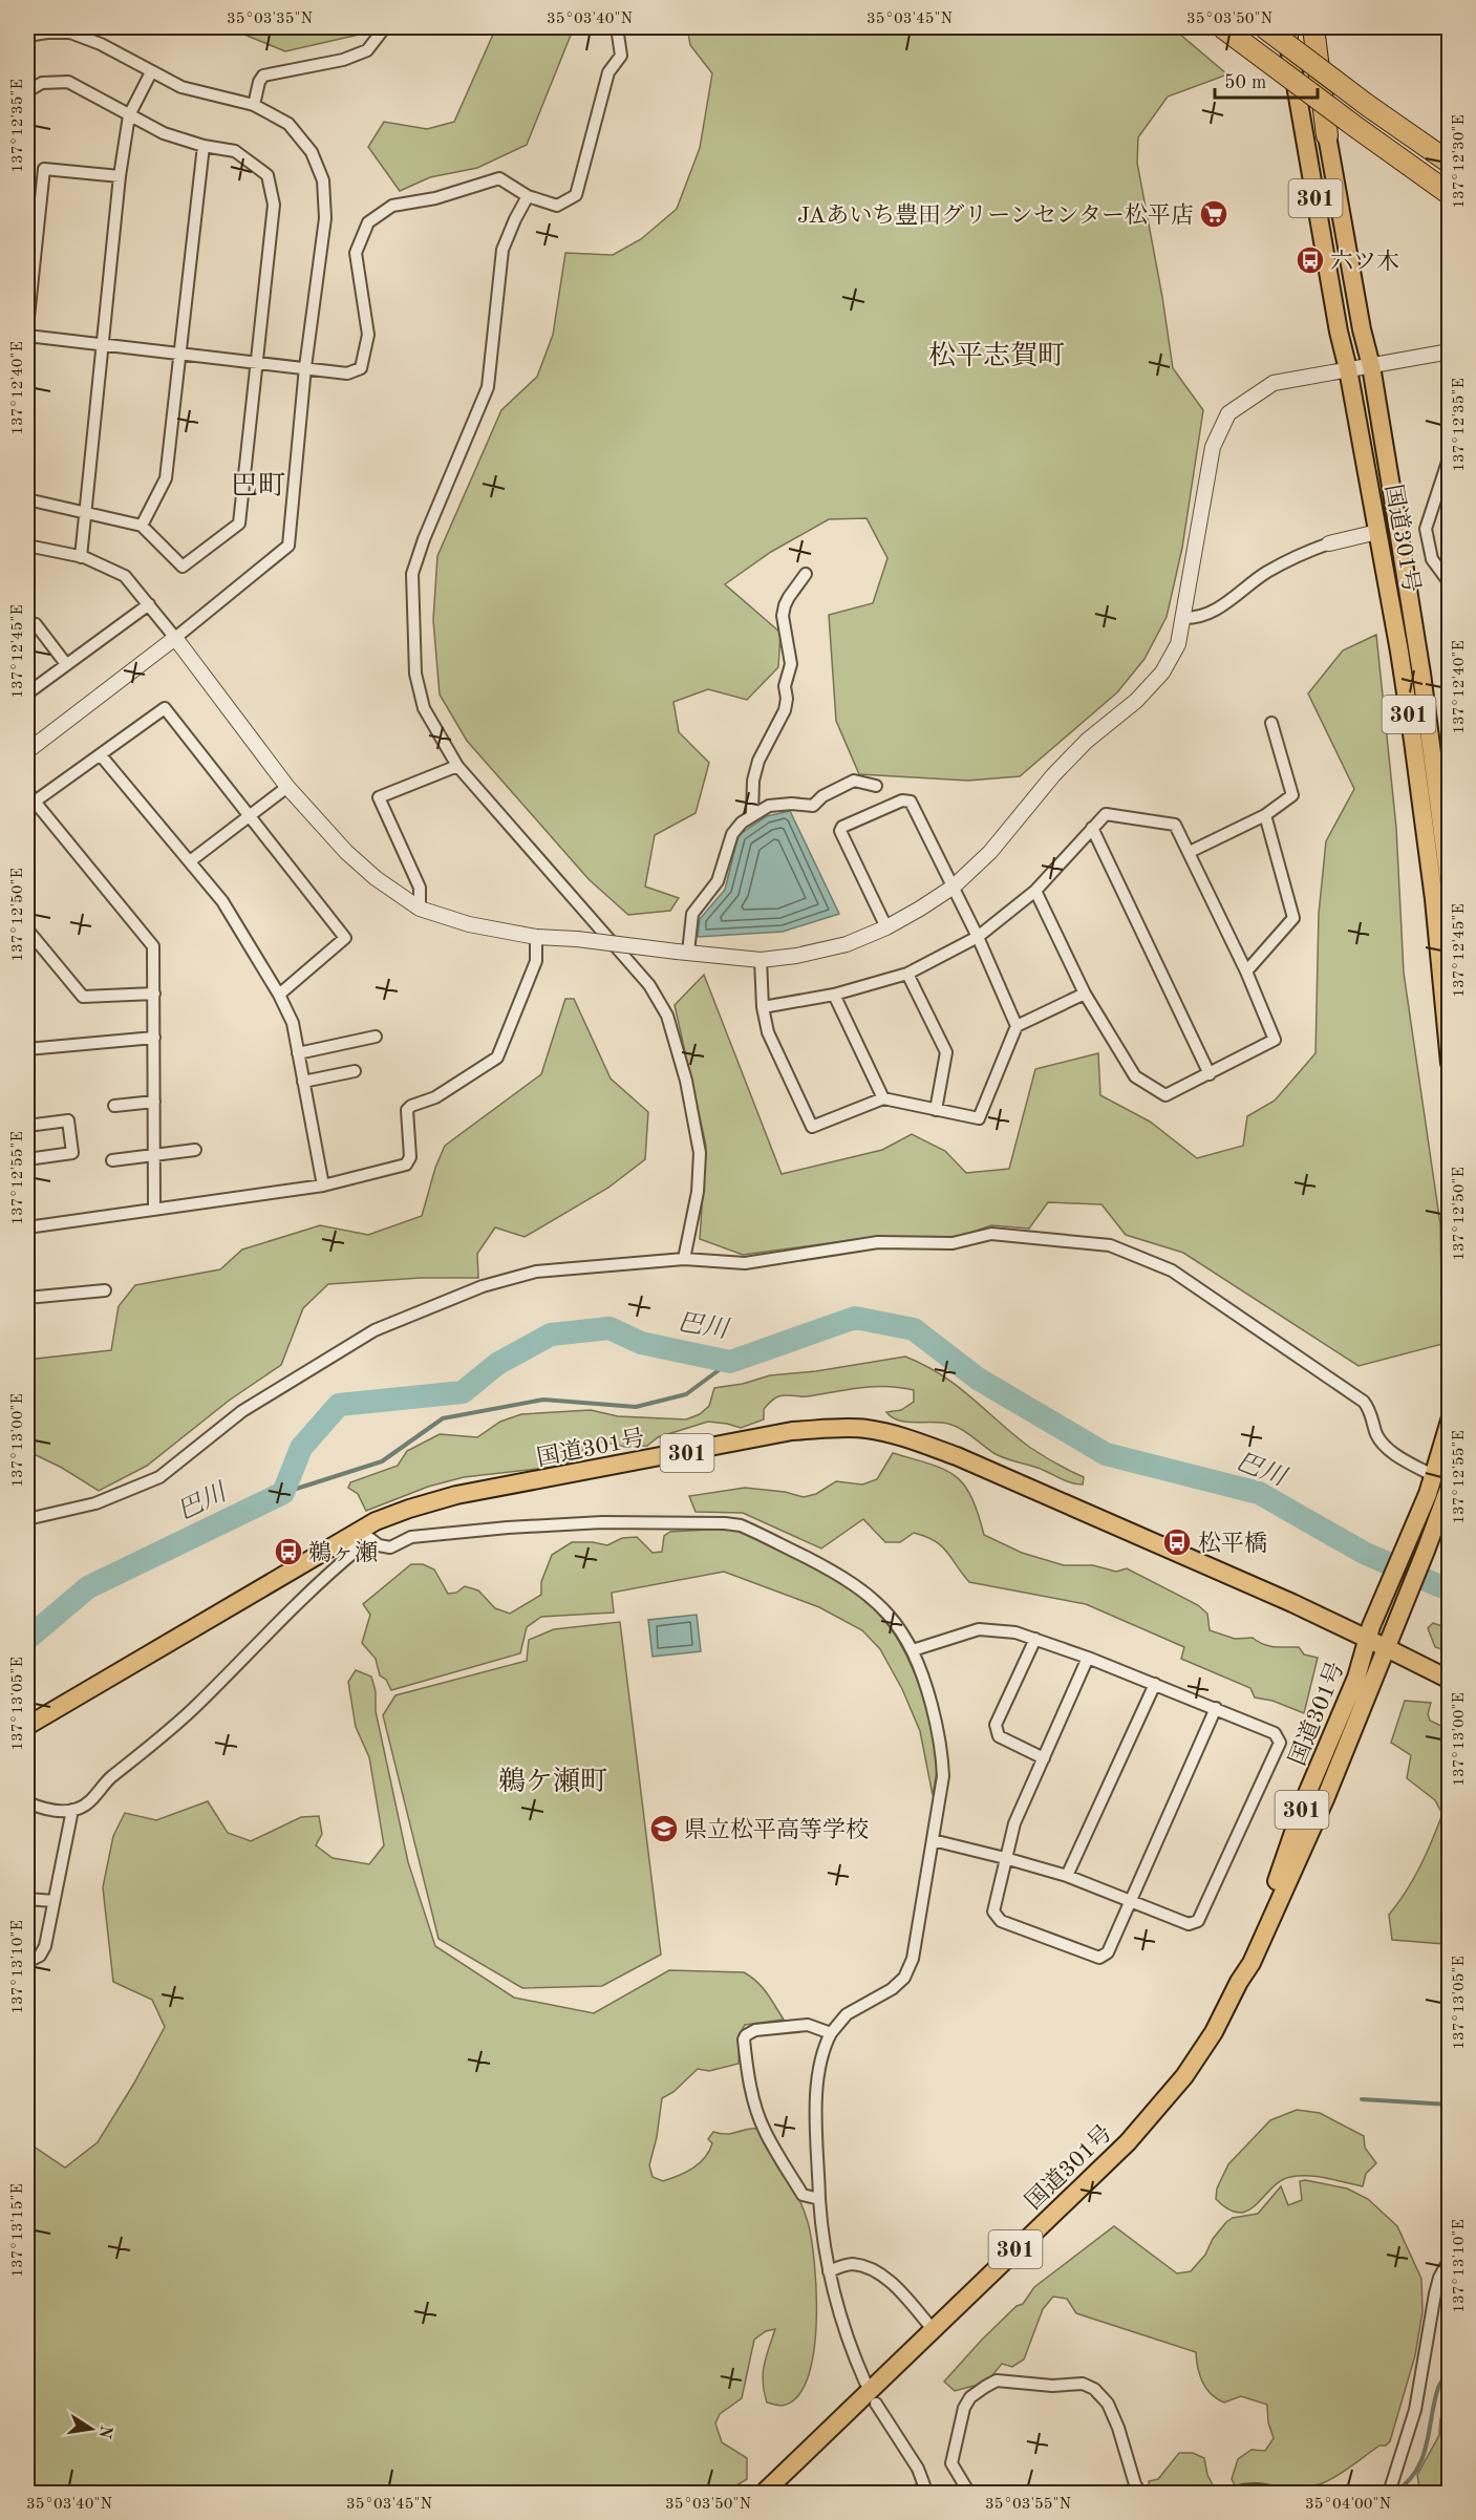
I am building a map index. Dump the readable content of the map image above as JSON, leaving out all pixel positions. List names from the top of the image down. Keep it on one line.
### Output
{"streets":{"main road":["301","国道301号"]},"districts":["松平志賀町","巴町","鵜ケ瀬町"],"water":["巴川"],"places":{"supermarket":["JAあいち豊田グリーンセンター松平店"],"bus stop":["六ツ木","松平橋","鵜ヶ瀬"],"school or university":["県立松平高等学校"]},"scale_bar":"50 m","north":"right","coordinates":["35°03'35\"N","35°03'40\"N","35°03'45\"N","35°03'50\"N","137°12'35\"E","137°12'30\"E","137°12'40\"E","137°12'45\"E","137°12'50\"E","137°12'55\"E","137°13'00\"E","137°13'05\"E","137°13'10\"E","137°13'15\"E","35°03'55\"N","35°04'00\"N"]}
